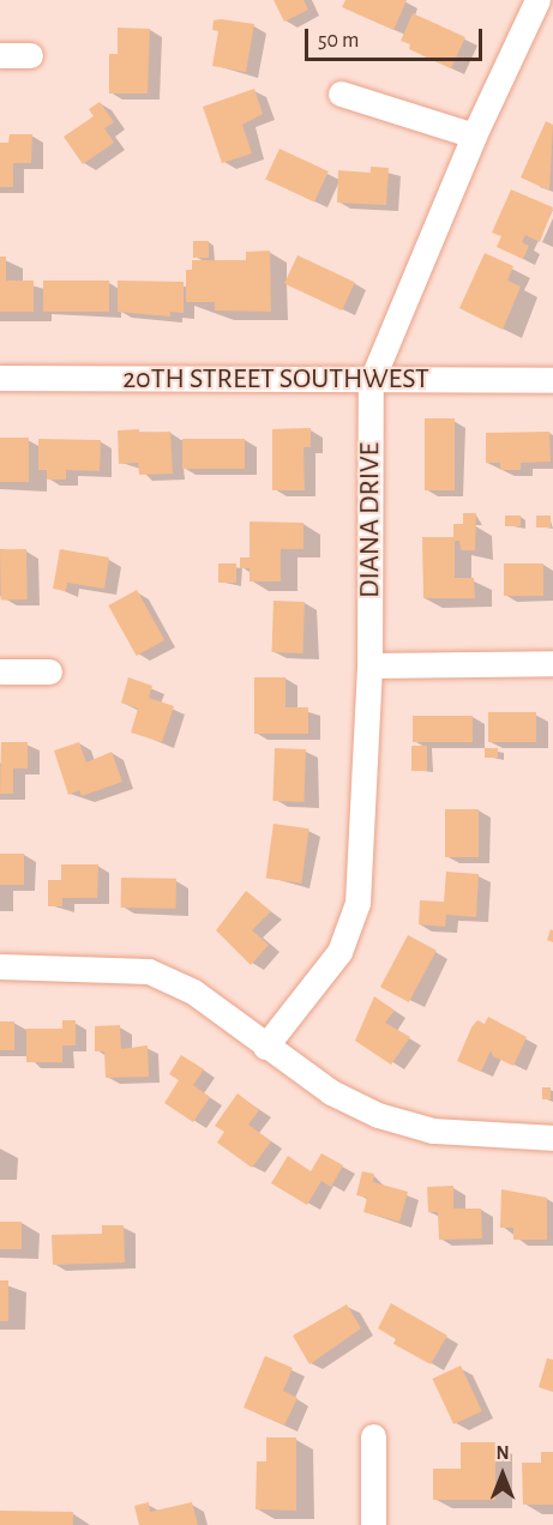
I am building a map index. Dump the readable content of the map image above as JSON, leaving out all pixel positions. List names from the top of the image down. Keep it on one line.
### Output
{"streets":{"street":["20TH STREET SOUTHWEST","DIANA DRIVE"]},"crossings":[["20TH STREET SOUTHWEST","DIANA DRIVE"]],"scale_bar":"50 m","north":"top"}
